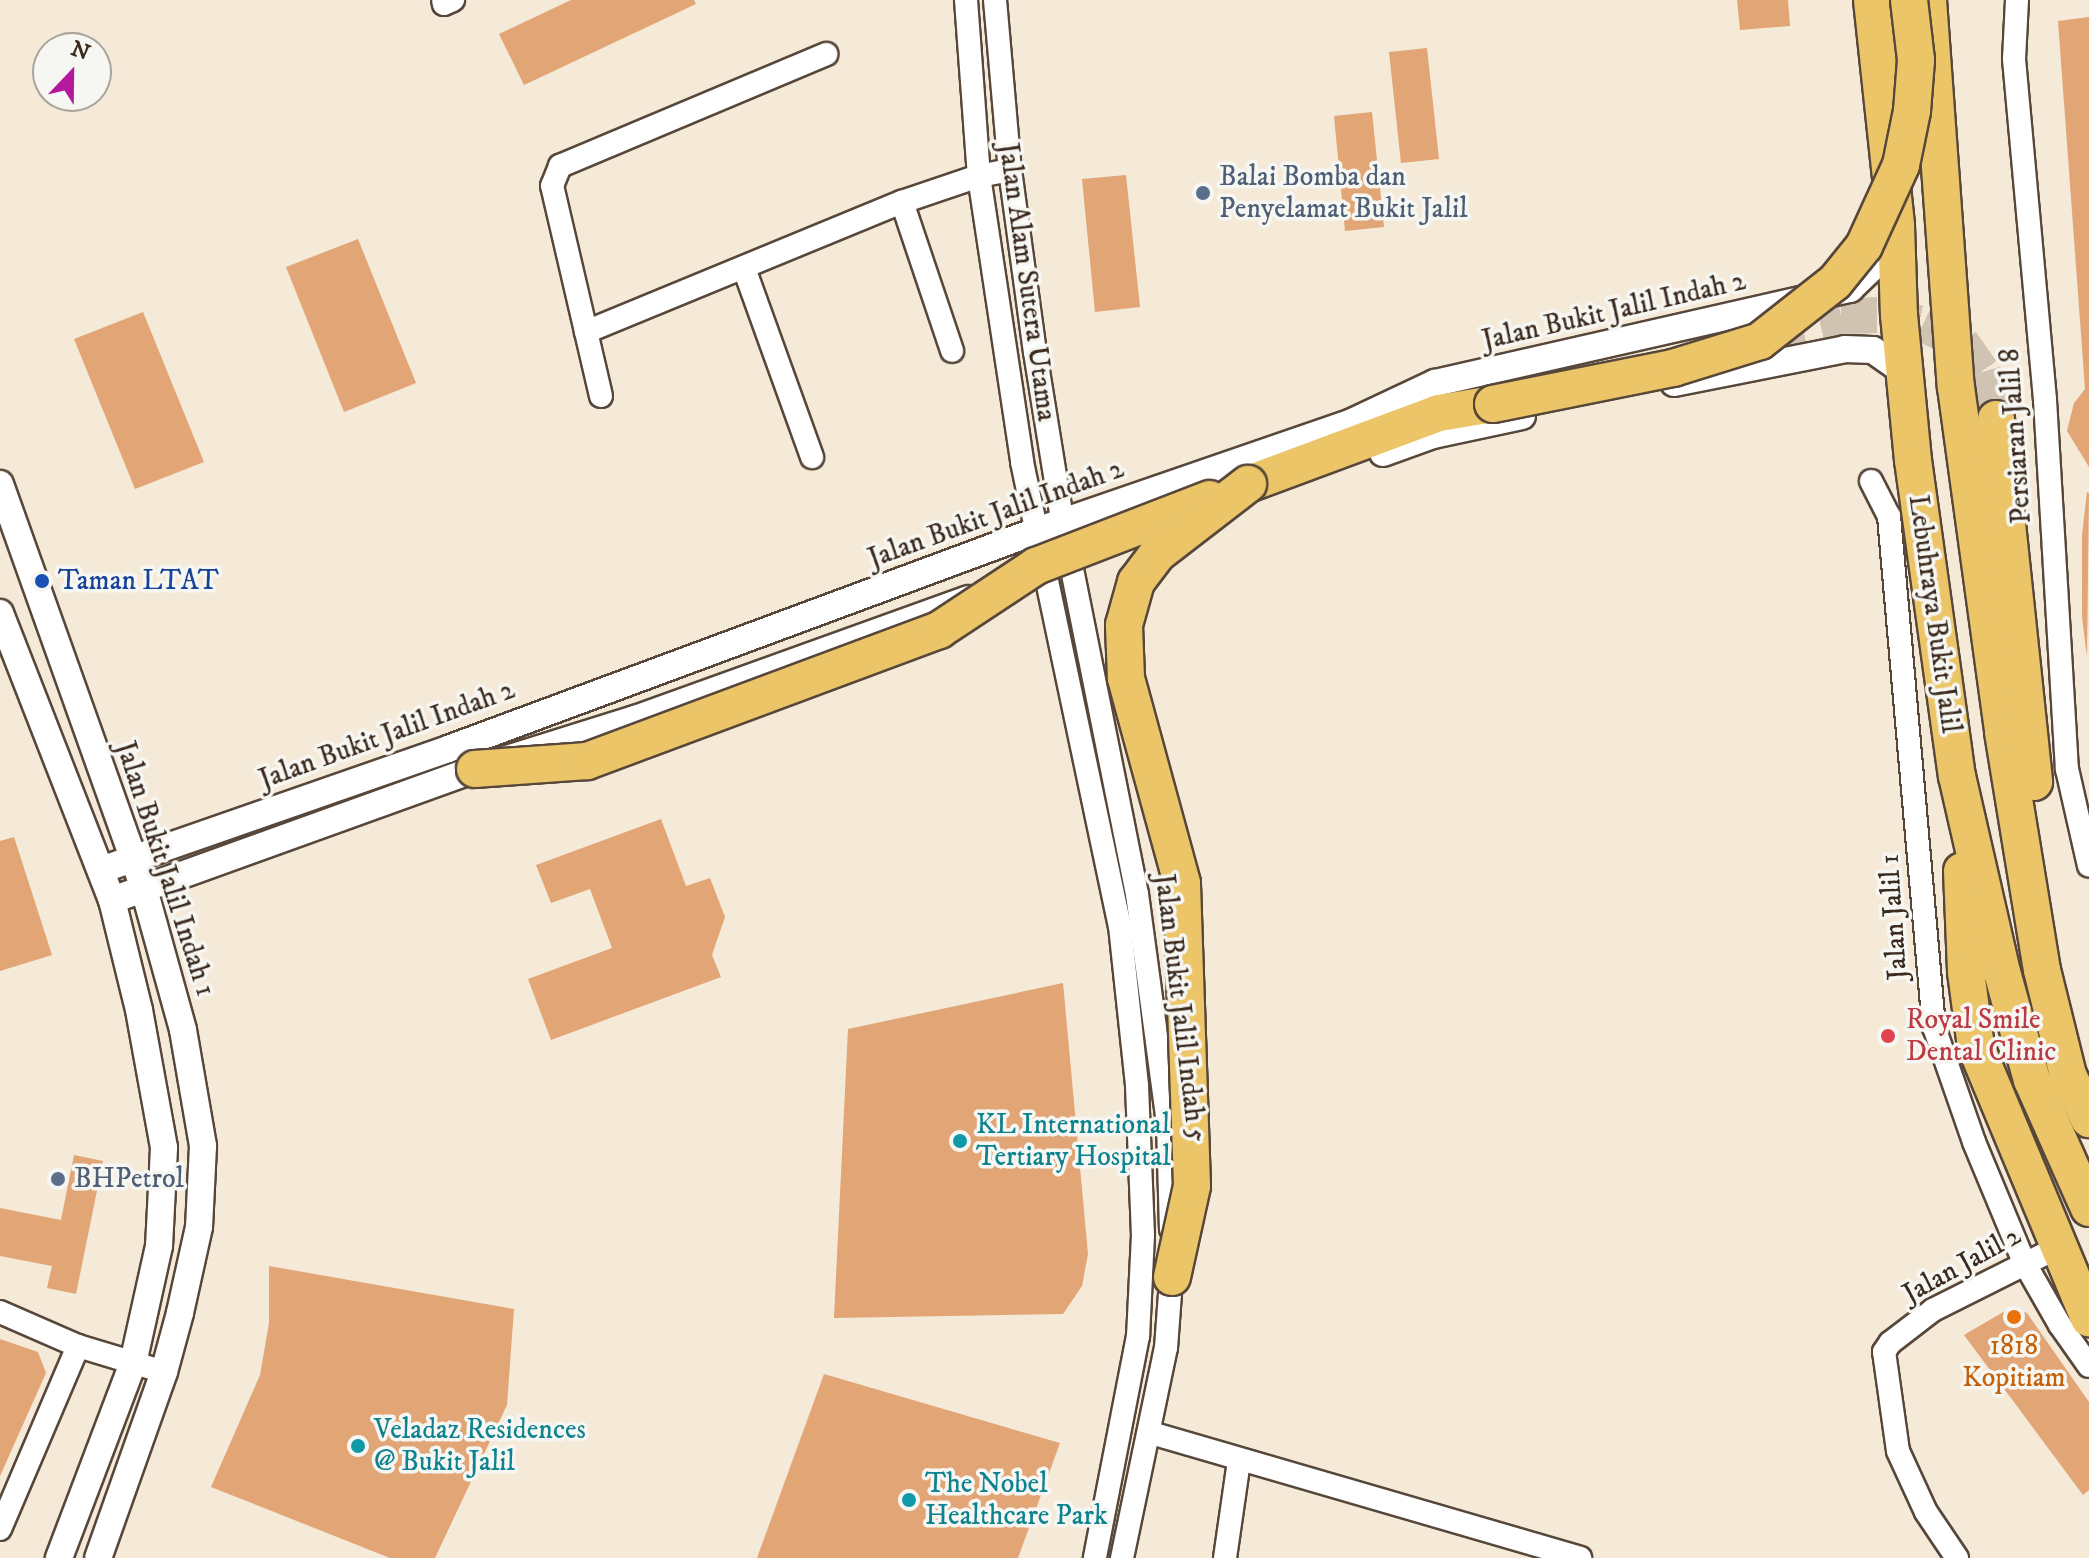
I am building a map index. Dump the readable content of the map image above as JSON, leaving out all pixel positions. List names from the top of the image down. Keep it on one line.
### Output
{"streets":{"highway":["Lebuhraya Bukit Jalil"],"street":["Jalan Alam Sutera Utama","Jalan Bukit Jalil Indah 2","Persiaran Jalil 8","Jalan Bukit Jalil Indah 1","Jalan Jalil 1","Jalan Bukit Jalil Indah 5","Jalan Jalil 2"]},"crossings":[["Jalan Alam Sutera Utama","Jalan Bukit Jalil Indah 2"],["Jalan Alam Sutera Utama","Jalan Bukit Jalil Indah 5"],["Jalan Bukit Jalil Indah 2","Lebuhraya Bukit Jalil"],["Jalan Bukit Jalil Indah 2","Jalan Bukit Jalil Indah 1"],["Jalan Jalil 1","Jalan Jalil 2"]],"places":["Balai Bomba dan Penyelamat Bukit Jalil","Taman LTAT","Royal Smile Dental Clinic","KL International Tertiary Hospital","BHPetrol","1818 Kopitiam","Veladaz Residences @ Bukit Jalil","The Nobel Healthcare Park"],"north":"top"}
